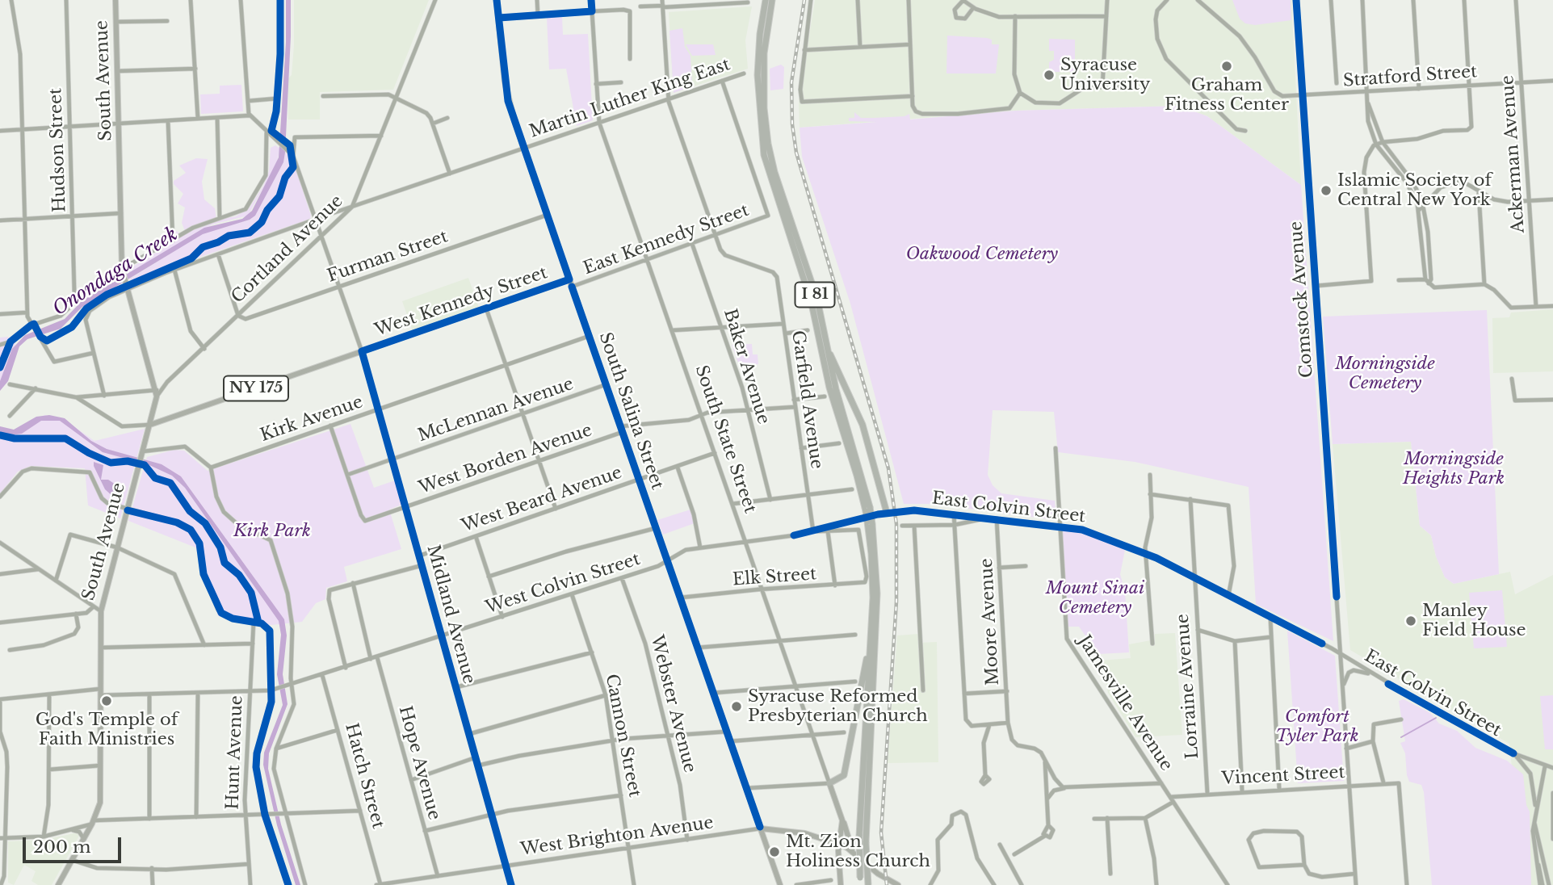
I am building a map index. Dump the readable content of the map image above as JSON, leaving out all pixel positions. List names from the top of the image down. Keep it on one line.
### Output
{"streets":{"highway":["I 81"],"main road":["South Avenue","West Kennedy Street","NY 175","South Salina Street","South State Street"],"street":["Stratford Street","Martin Luther King East","Hudson Street","Ackerman Avenue","East Kennedy Street","Cortland Avenue","Furman Street","Comstock Avenue","Baker Avenue","Garfield Avenue","McLennan Avenue","Kirk Avenue","West Borden Avenue","West Beard Avenue","East Colvin Street","Elk Street","West Colvin Street","Midland Avenue","Moore Avenue","Lorraine Avenue","Jamesville Avenue","Webster Avenue","Cannon Street","Hunt Avenue","Hope Avenue","Hatch Street","Vincent Street","West Brighton Avenue"]},"crossings":[["Stratford Street","Ackerman Avenue"],["Stratford Street","Comstock Avenue"],["South Avenue","Martin Luther King East"],["South Avenue","Cortland Avenue"],["South Avenue","West Kennedy Street"],["South Avenue","West Colvin Street"],["South Avenue","Hunt Avenue"],["Martin Luther King East","East Kennedy Street"],["Martin Luther King East","Cortland Avenue"],["Martin Luther King East","South Salina Street"],["Martin Luther King East","South State Street"],["Martin Luther King East","Midland Avenue"],["East Kennedy Street","Baker Avenue"],["East Kennedy Street","Garfield Avenue"],["East Kennedy Street","South Salina Street"],["East Kennedy Street","South State Street"],["Cortland Avenue","Furman Street"],["Cortland Avenue","Midland Avenue"],["Furman Street","South Salina Street"],["Furman Street","Midland Avenue"],["Comstock Avenue","East Colvin Street"],["Comstock Avenue","Vincent Street"],["West Kennedy Street","South Salina Street"],["West Kennedy Street","Midland Avenue"],["Baker Avenue","West Borden Avenue"],["Garfield Avenue","West Borden Avenue"],["Garfield Avenue","East Colvin Street"],["McLennan Avenue","South Salina Street"],["McLennan Avenue","West Borden Avenue"],["McLennan Avenue","Midland Avenue"],["South Salina Street","Kirk Avenue"],["South Salina Street","West Borden Avenue"],["South Salina Street","West Beard Avenue"],["South Salina Street","East Colvin Street"],["South Salina Street","Elk Street"],["South Salina Street","West Colvin Street"],["South Salina Street","West Brighton Avenue"],["Kirk Avenue","Midland Avenue"],["South State Street","West Borden Avenue"],["South State Street","West Beard Avenue"],["South State Street","East Colvin Street"],["South State Street","Elk Street"],["West Borden Avenue","Midland Avenue"],["West Beard Avenue","Midland Avenue"],["East Colvin Street","Elk Street"],["East Colvin Street","West Colvin Street"],["East Colvin Street","Moore Avenue"],["East Colvin Street","Lorraine Avenue"],["East Colvin Street","Jamesville Avenue"],["West Colvin Street","Midland Avenue"],["West Colvin Street","Webster Avenue"],["West Colvin Street","Cannon Street"],["West Colvin Street","Hunt Avenue"],["West Colvin Street","Hope Avenue"],["West Colvin Street","Hatch Street"],["Midland Avenue","West Brighton Avenue"],["Lorraine Avenue","Vincent Street"],["Jamesville Avenue","Vincent Street"],["Webster Avenue","West Brighton Avenue"],["Cannon Street","West Brighton Avenue"],["Hope Avenue","West Brighton Avenue"],["Hatch Street","West Brighton Avenue"]],"water":["Onondaga Creek"],"parks":["Oakwood Cemetery","Morningside Cemetery","Morningside Heights Park","Kirk Park","Mount Sinai Cemetery","Comfort Tyler Park"],"places":["Graham Fitness Center","Syracuse University","Islamic Society of Central New York","Manley Field House","God's Temple of Faith Ministries","Syracuse Reformed Presbyterian Church","Mt. Zion Holiness Church"],"scale_bar":"200 m"}
